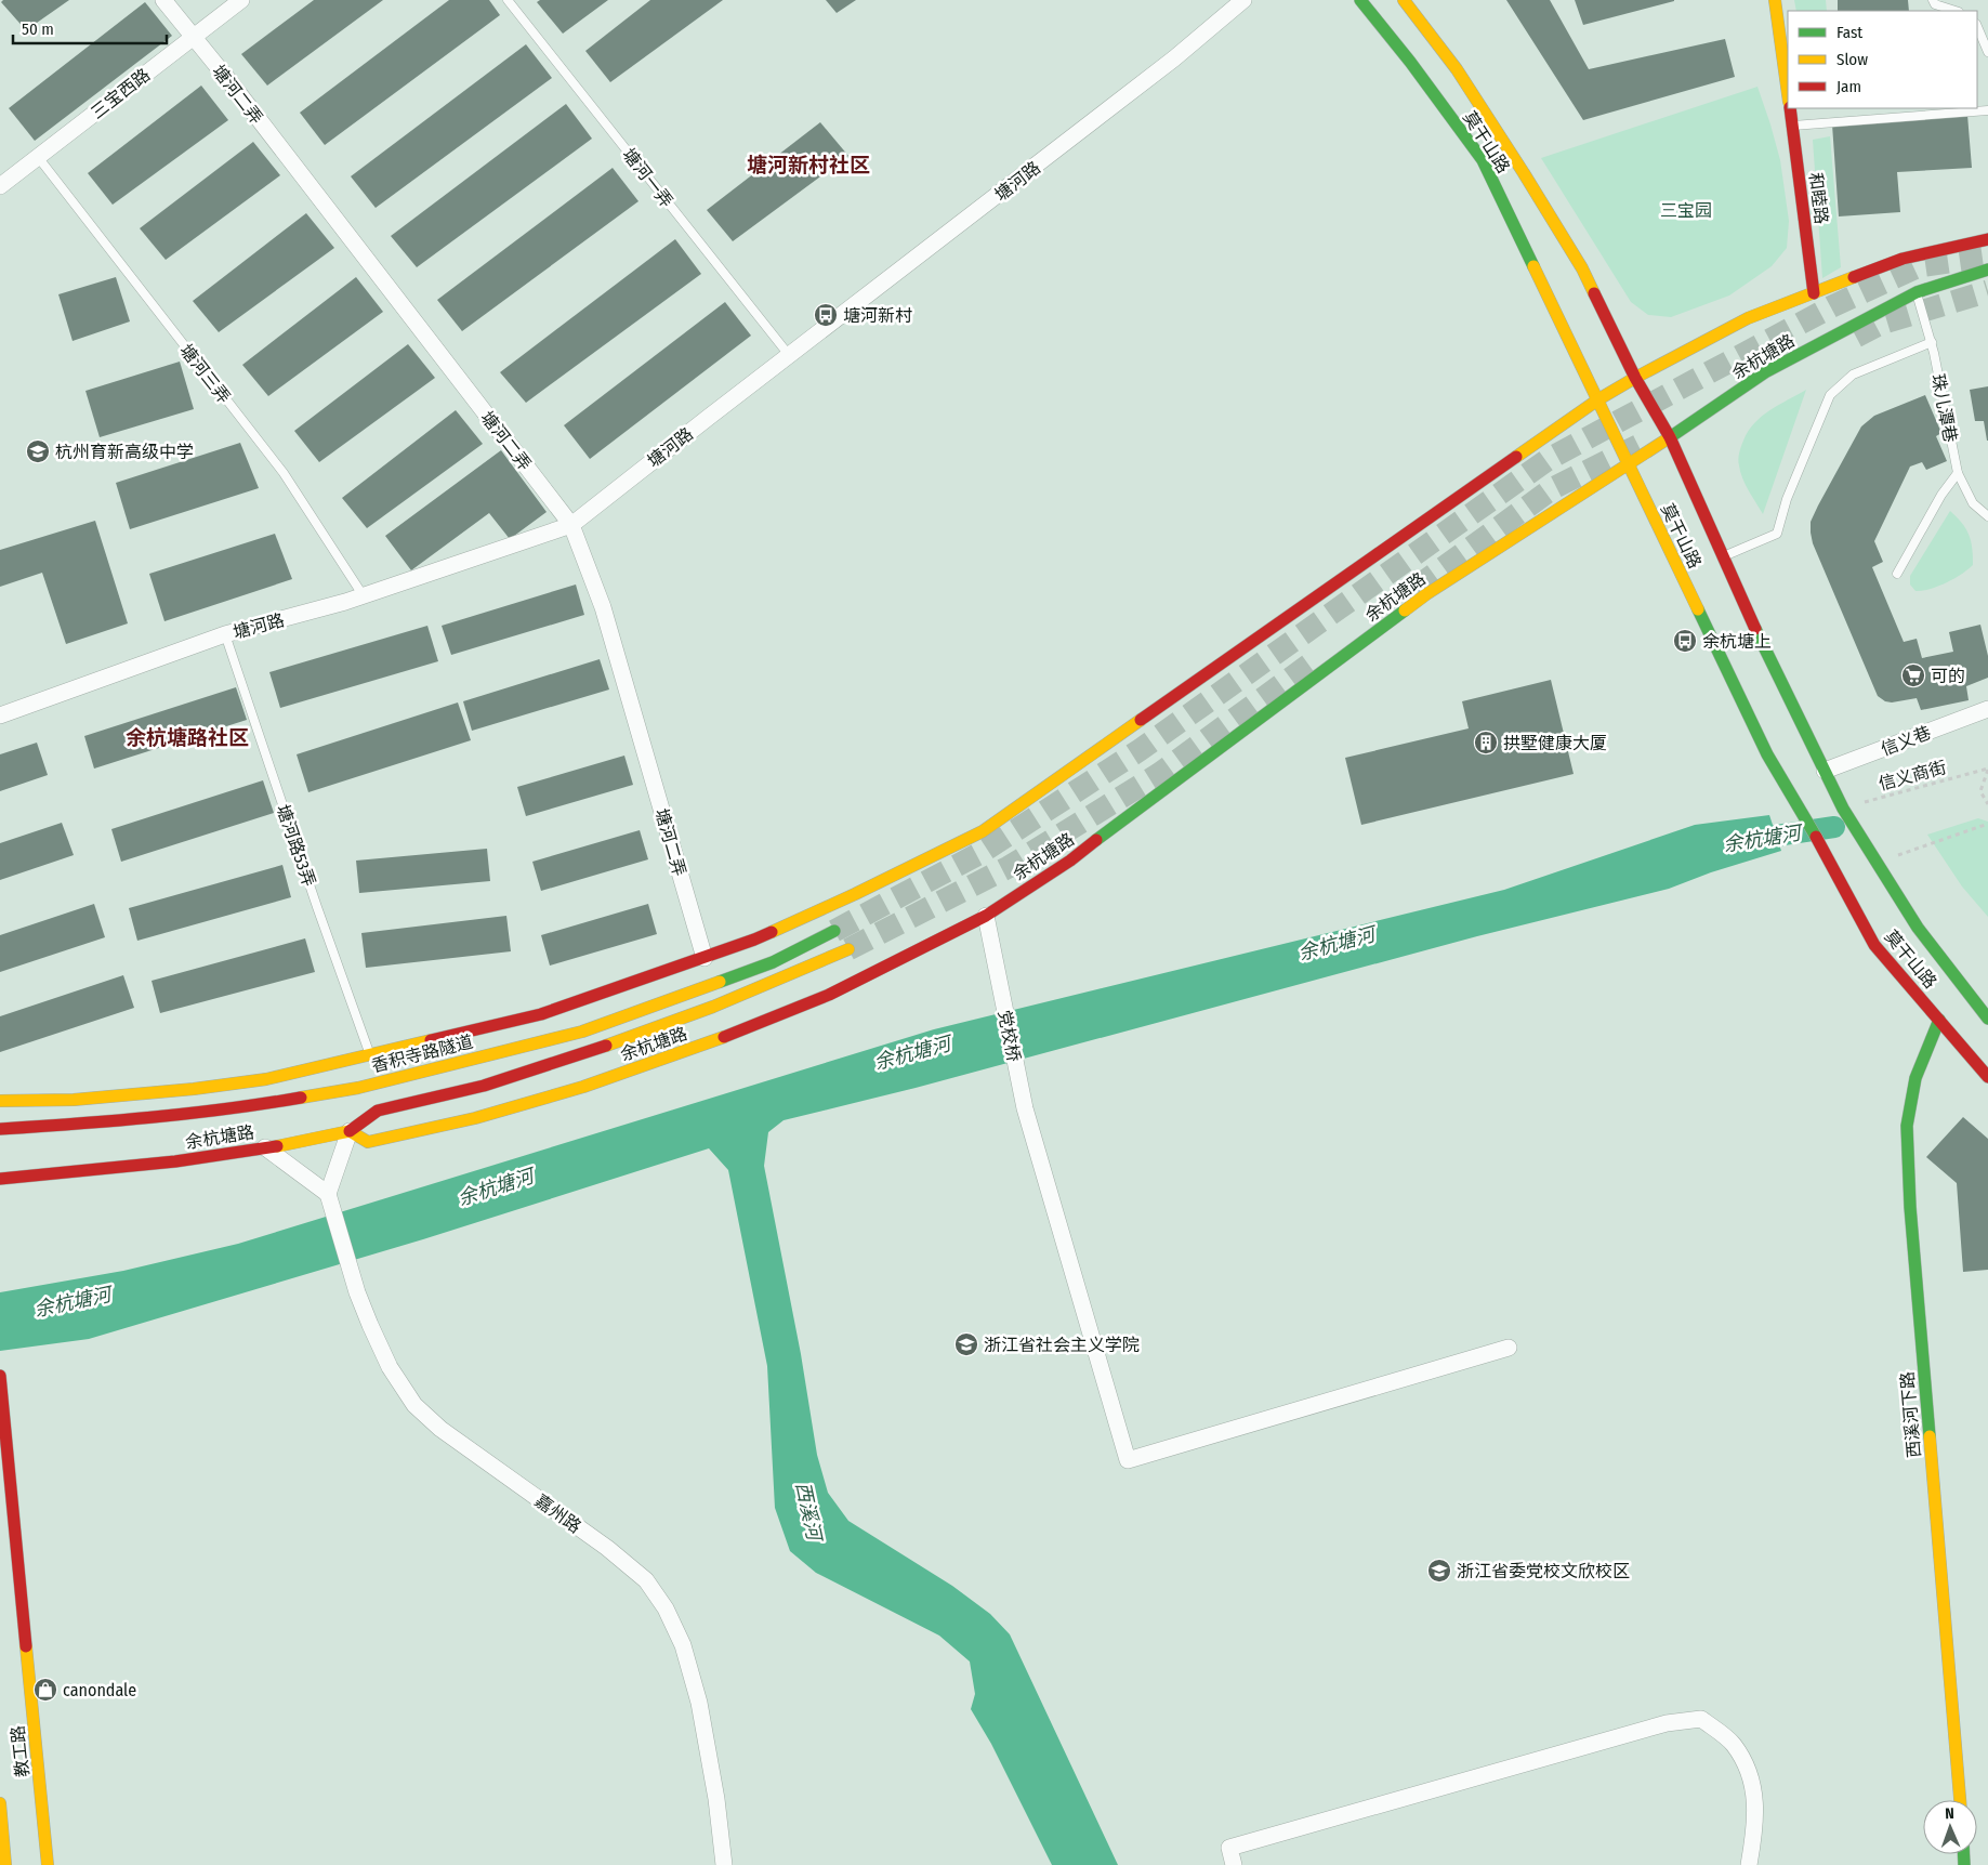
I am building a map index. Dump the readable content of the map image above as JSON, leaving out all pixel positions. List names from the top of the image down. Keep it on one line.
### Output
{"streets":{"main road":["莫干山路","和睦路","余杭塘路","香积寺路隧道","西溪河下路","教工路"],"street":["三宝西路","塘河二弄","塘河路","信义巷","党校桥","嘉州路"],"lane":["塘河一弄","塘河三弄","珠儿潭巷","塘河路53弄"],"path":["信义商街"]},"crossings":[["三宝西路","塘河二弄"],["三宝西路","塘河三弄"],["塘河二弄","塘河路"],["塘河二弄","余杭塘路"],["莫干山路","余杭塘路"],["莫干山路","信义巷"],["莫干山路","信义商街"],["莫干山路","西溪河下路"],["塘河一弄","塘河路"],["塘河路","塘河三弄"],["塘河路","塘河路53弄"],["和睦路","余杭塘路"],["余杭塘路","珠儿潭巷"],["余杭塘路","塘河路53弄"],["余杭塘路","党校桥"]],"districts":["塘河新村社区","余杭塘路社区"],"water":["余杭塘河","西溪河"],"parks":["三宝园"],"places":{"bus stop":["塘河新村","余杭塘上"],"school or university":["杭州育新高级中学","浙江省社会主义学院","浙江省委党校文欣校区"],"supermarket":["可的"],"building":["拱墅健康大厦"],"shop":["canondale"]},"legend":["Fast","Slow","Jam"],"scale_bar":"50 m","north":"top"}
